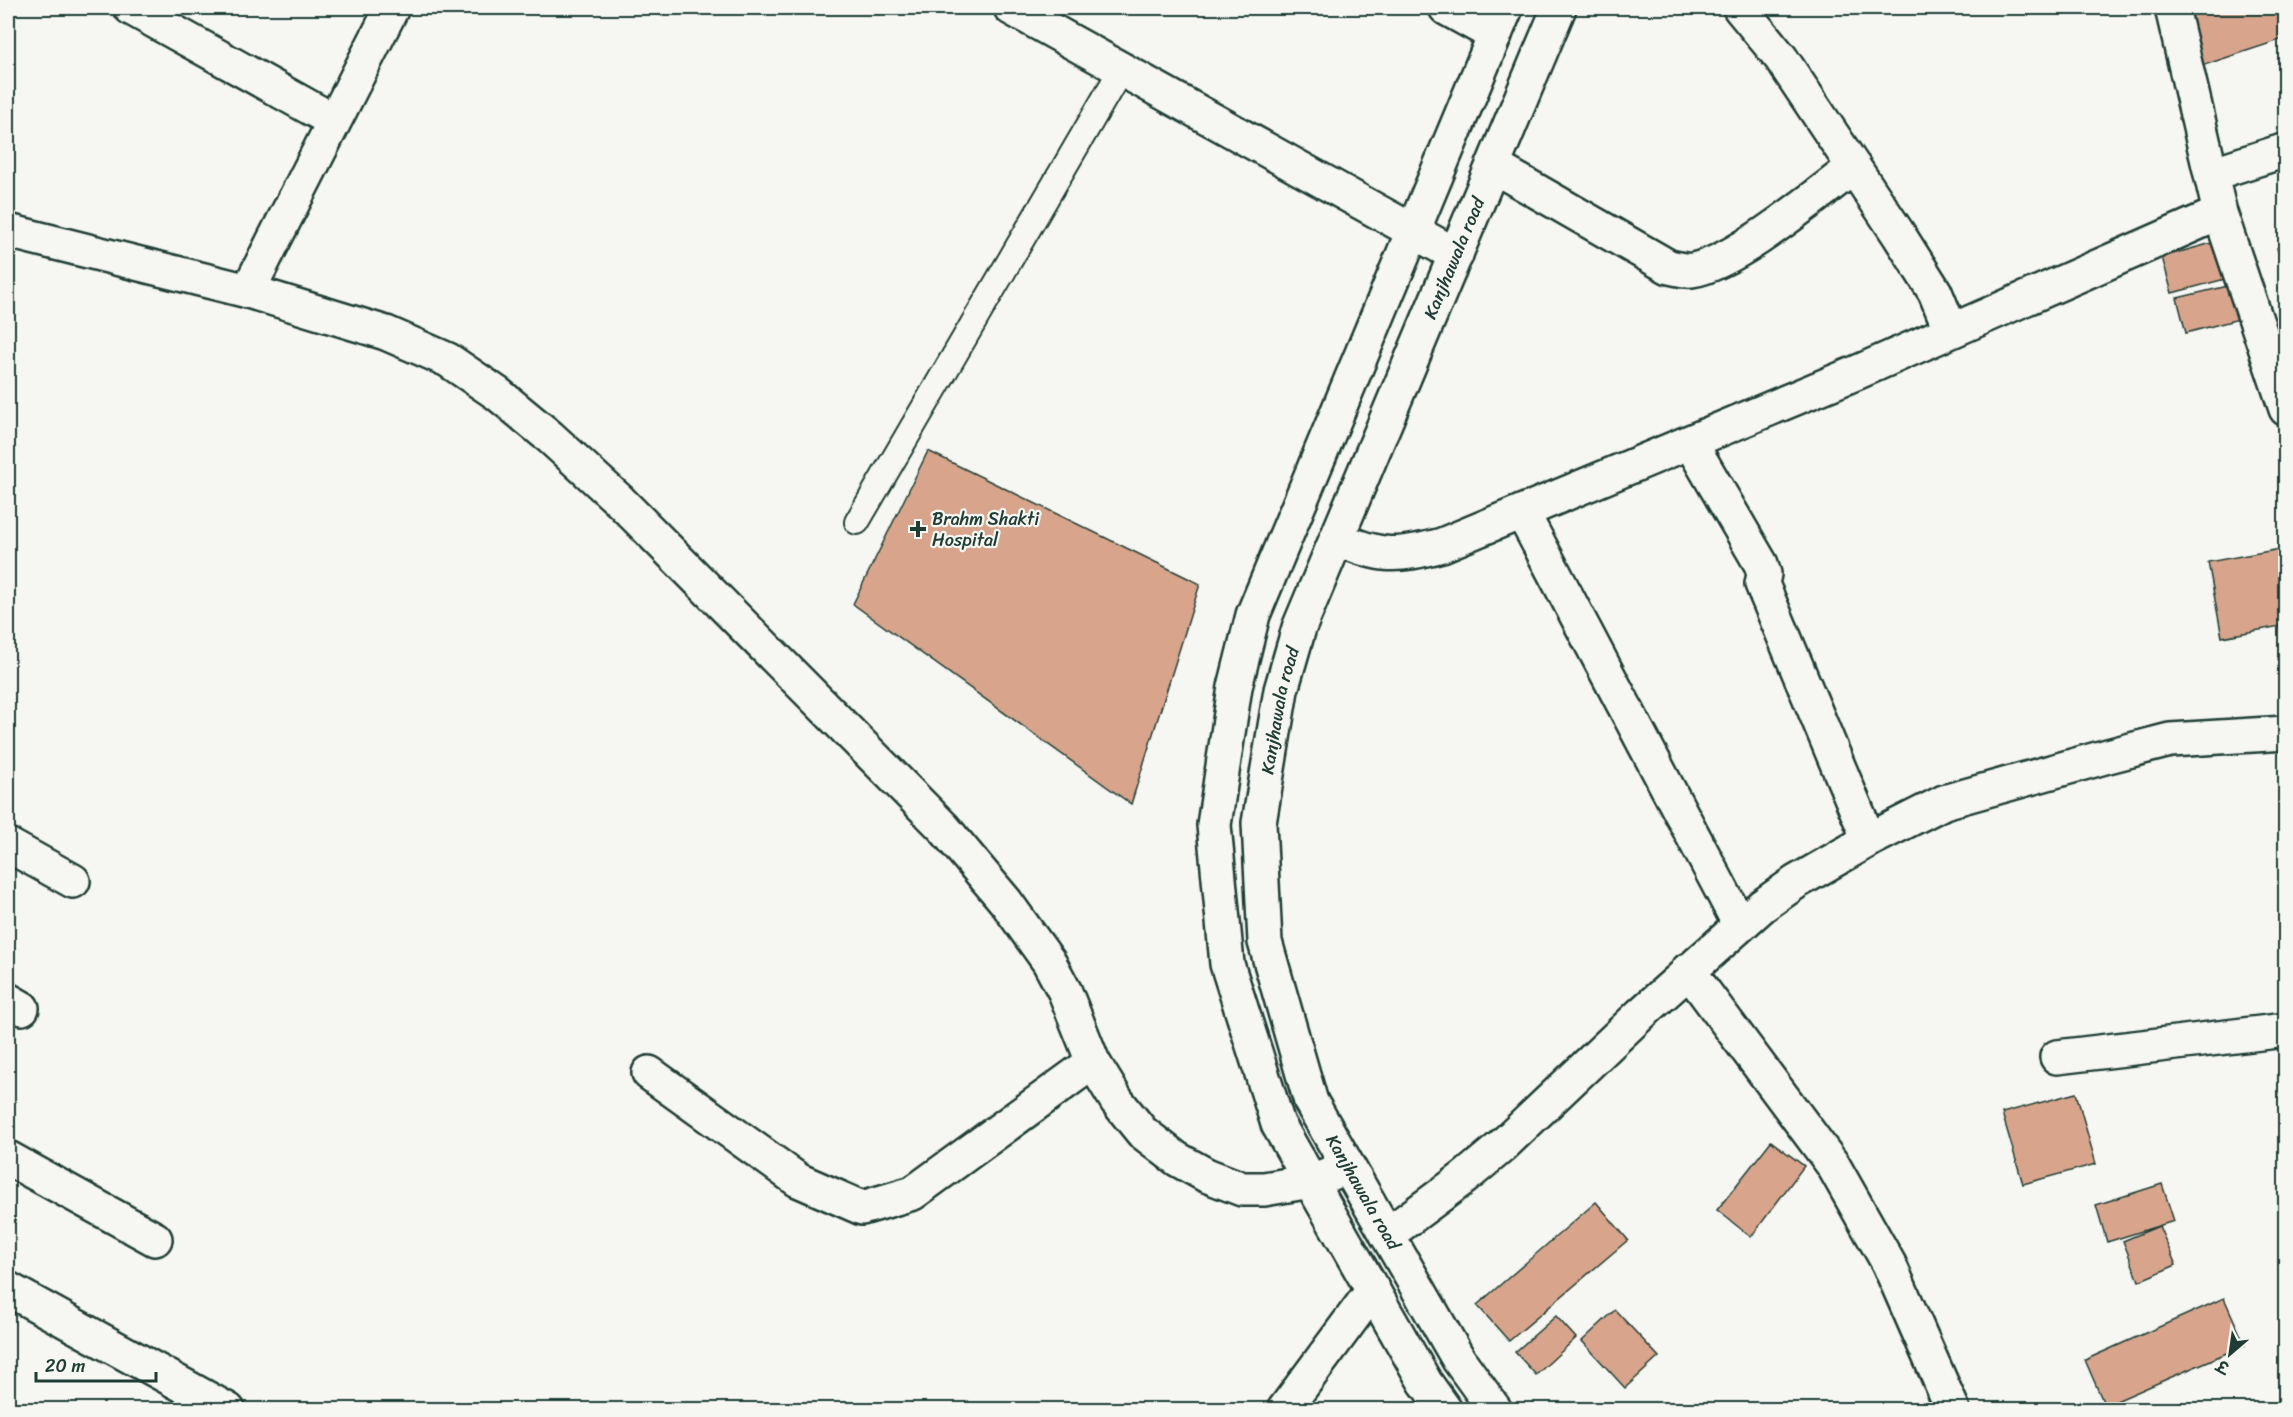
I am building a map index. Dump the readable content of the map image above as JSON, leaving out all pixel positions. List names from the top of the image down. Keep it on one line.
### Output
{"streets":{"street":["Kanjhawala road"]},"places":{"health":["Brahm Shakti Hospital"]},"scale_bar":"20 m","north":"bottom left"}
